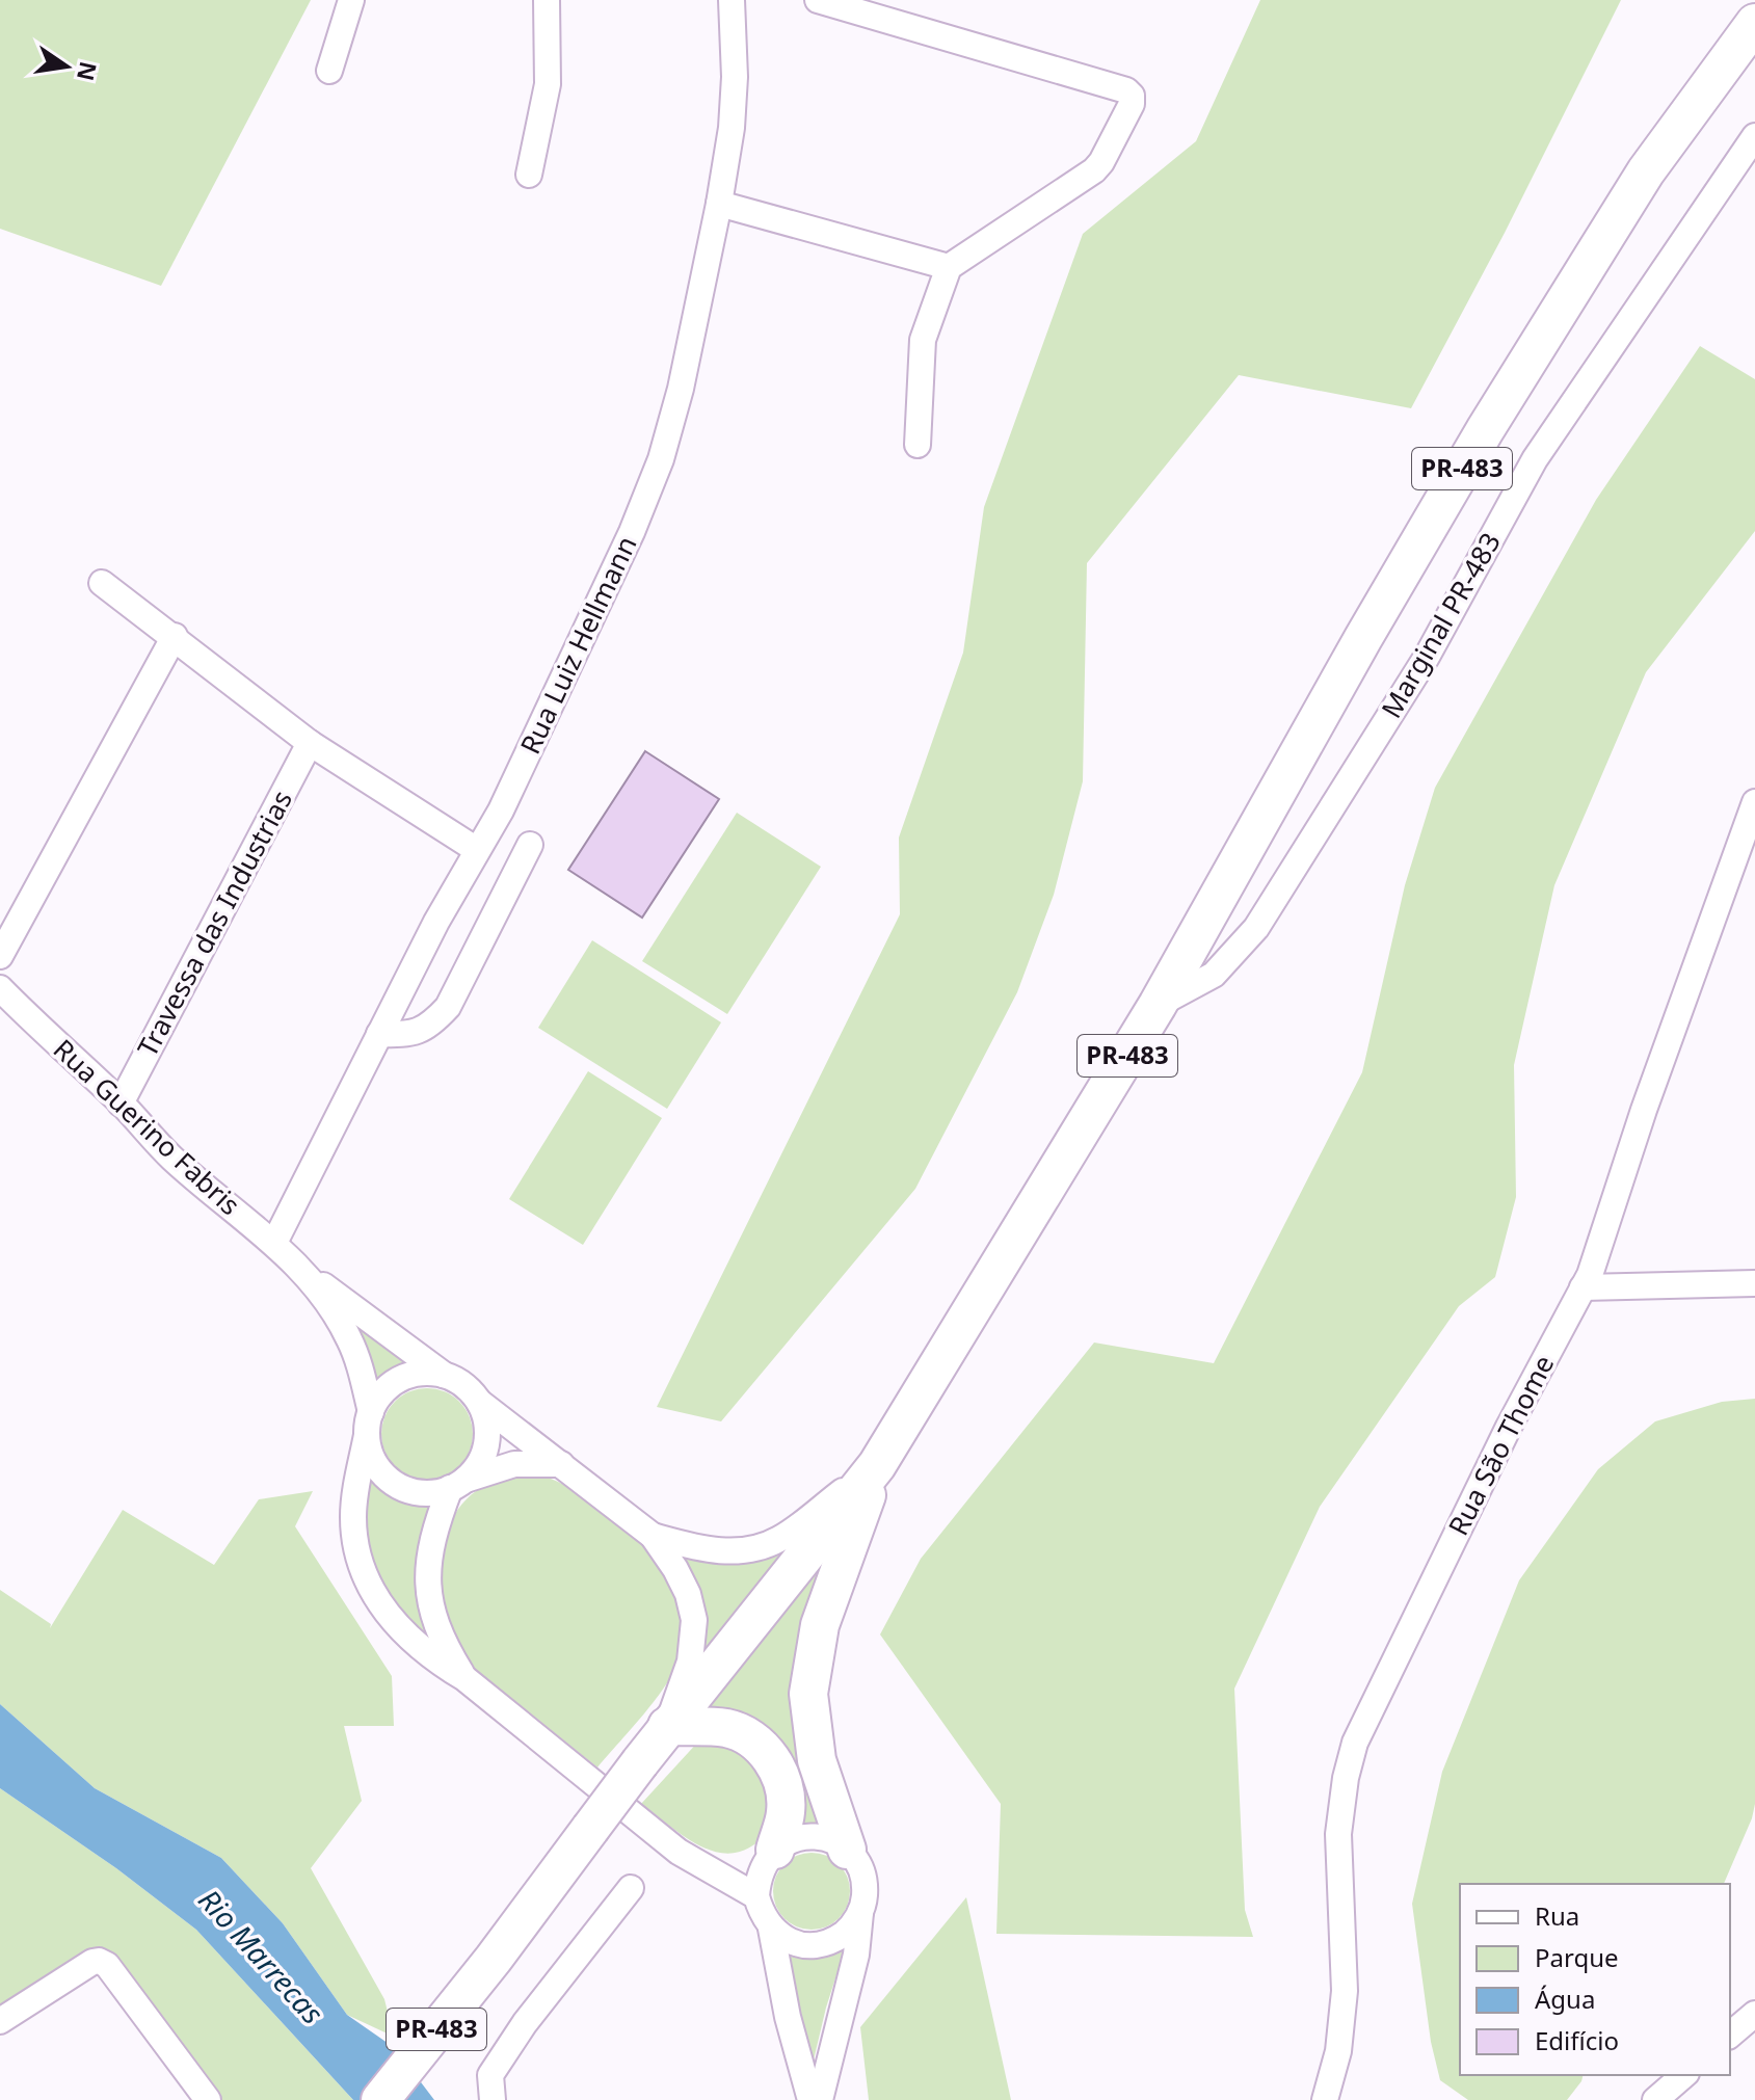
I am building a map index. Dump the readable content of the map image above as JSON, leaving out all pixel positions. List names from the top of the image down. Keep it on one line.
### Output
{"streets":{"highway":["PR-483"],"street":["Marginal PR-483","Rua Luiz Hellmann","Travessa das Industrias","Rua Guerino Fabris","Rua São Thome"]},"crossings":[["PR-483","Marginal PR-483"],["Rua Luiz Hellmann","Rua Guerino Fabris"],["Travessa das Industrias","Rua Guerino Fabris"]],"water":["Rio Marrecas"],"legend":["Rua","Parque","Água","Edifício"],"north":"right"}
